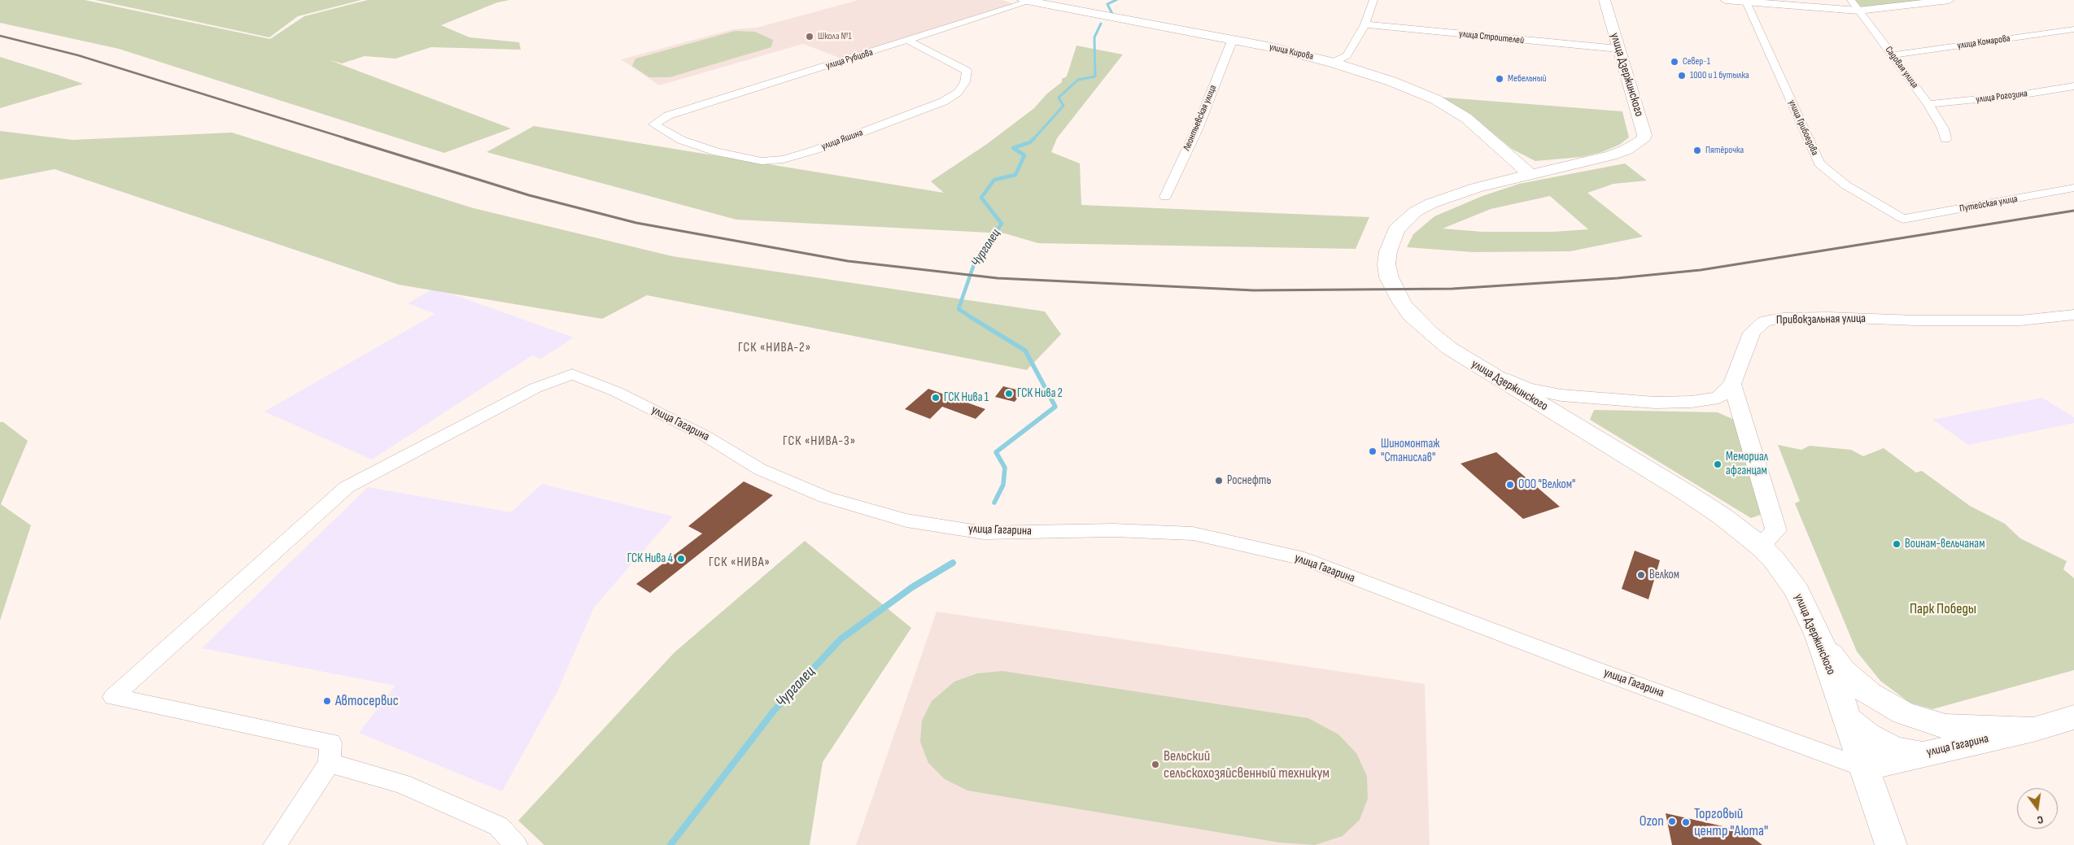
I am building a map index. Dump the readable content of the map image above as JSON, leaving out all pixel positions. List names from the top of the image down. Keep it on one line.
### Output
{"streets":{"main road":["улица Кирова","улица Дзержинского","улица Гагарина"],"street":["улица Строителей","улица Комарова","улица Рубцова","Садовая улица","улица Рогозина","Леонтьевская улица","улица Грибоедова","улица Яшина","Путейская улица","Привокзальная улица"]},"crossings":[["улица Строителей","улица Дзержинского"],["улица Комарова","Садовая улица"],["улица Кирова","улица Рубцова"],["улица Кирова","улица Дзержинского"],["улица Кирова","Леонтьевская улица"],["улица Рубцова","улица Яшина"],["Садовая улица","улица Рогозина"],["улица Дзержинского","Привокзальная улица"],["улица Дзержинского","улица Гагарина"],["улица Грибоедова","Путейская улица"]],"districts":["ГСК «НИВА-2»","ГСК «НИВА-3»","ГСК «НИВА»"],"water":["Чургалец"],"parks":["Парк Победы"],"places":["Школа №1","Север-1","1000 и 1 бутылка","Мебельный","Пятёрочка","ГСК Нива 2","ГСК Нива 1","Шиномонтаж \"Станислав\"","Мемориал афганцам","Роснефть","ООО \"Велком\"","Воинам-вельчанам","ГСК Нива 4","Велком","Автосервис","Вельский сельскохозяйсвенный техникум","Ozon","Торговый центр \"Аюта\""],"north":"bottom"}
